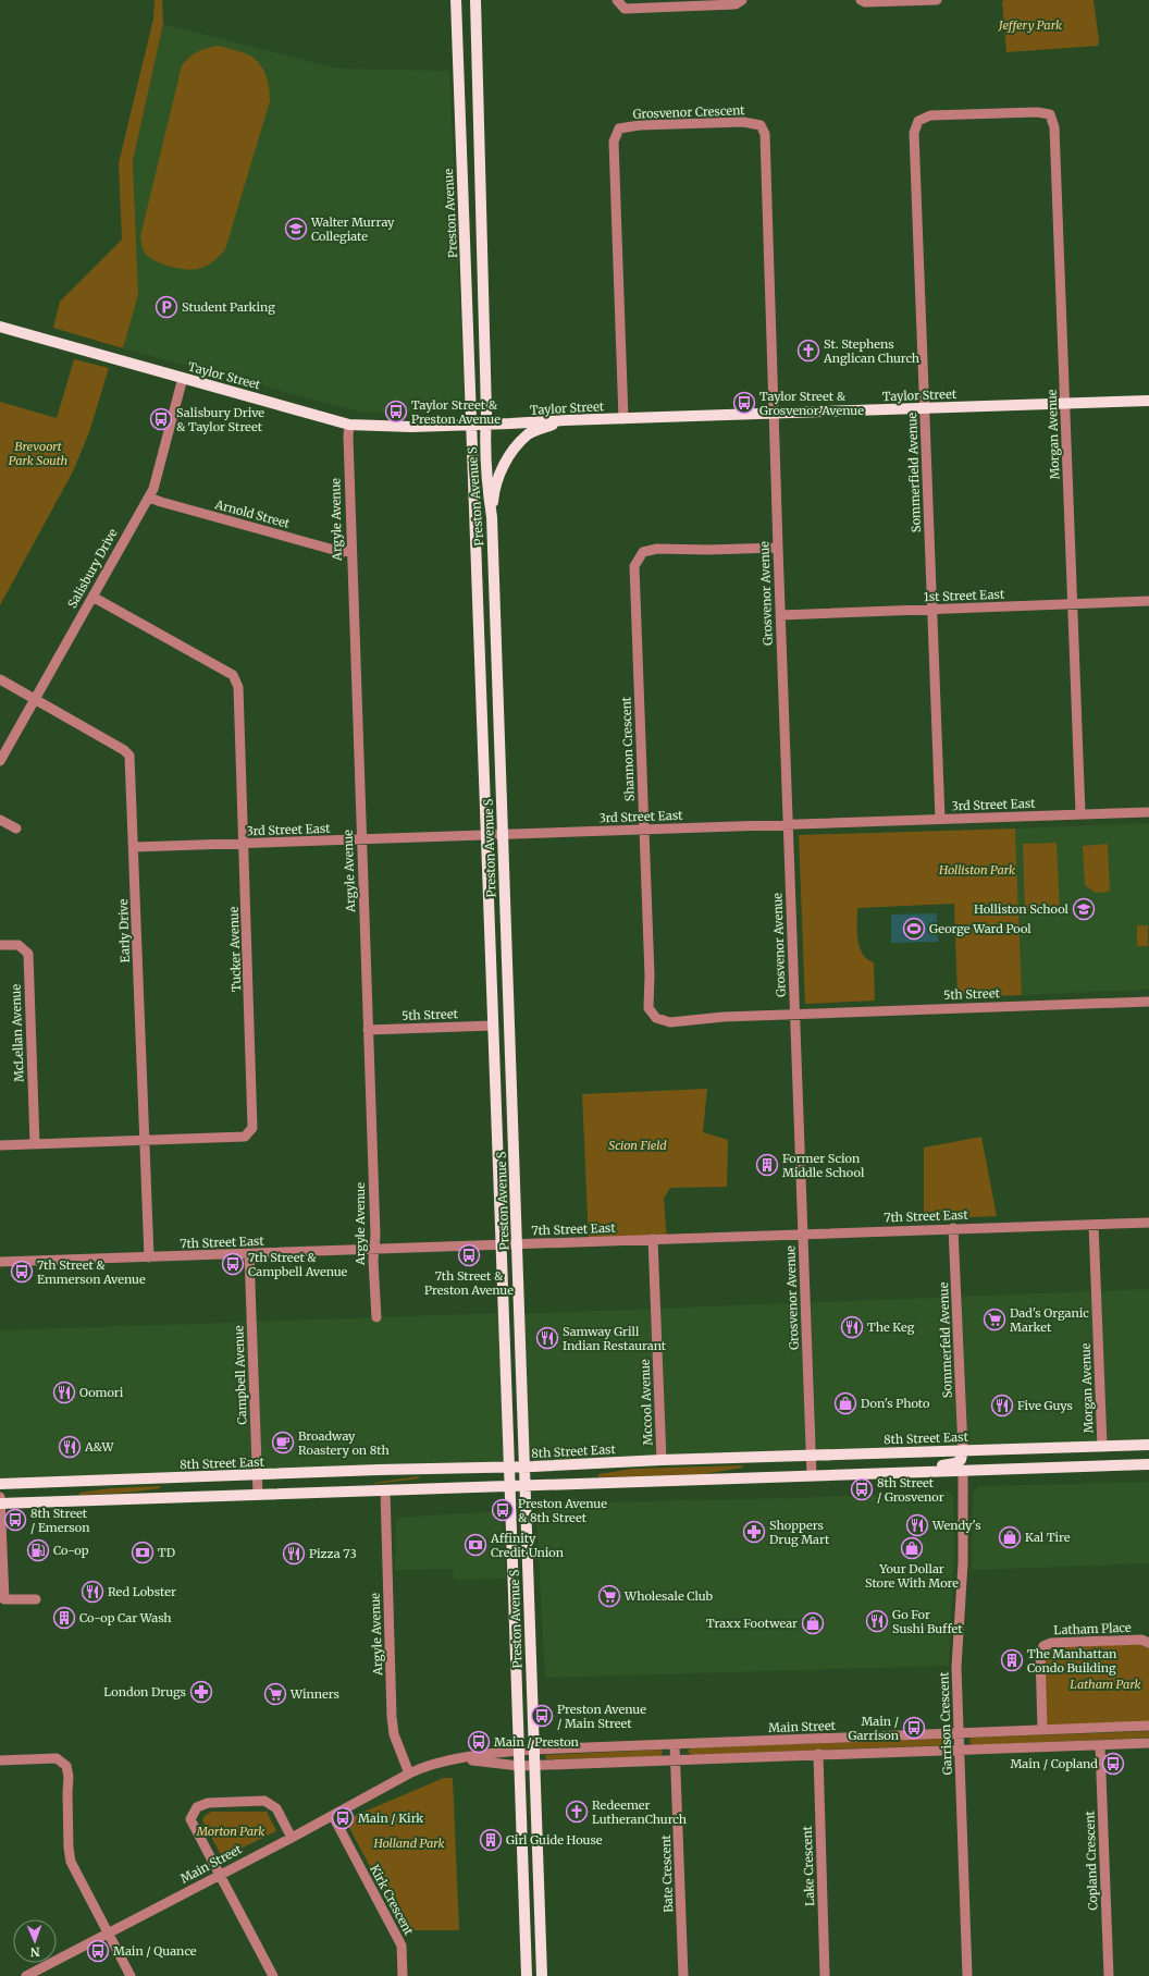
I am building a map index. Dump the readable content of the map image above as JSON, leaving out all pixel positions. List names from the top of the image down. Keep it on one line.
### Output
{"streets":{"main road":["Preston Avenue","Taylor Street","Preston Avenue S","8th Street East"],"street":["Grosvenor Crescent","Morgan Avenue","Sommerfield Avenue","Arnold Street","Argyle Avenue","Salisbury Drive","Grosvenor Avenue","1st Street East","Shannon Crescent","3rd Street East","Early Drive","Tucker Avenue","5th Street","McLellan Avenue","7th Street East","Sommerfeld Avenue","Campbell Avenue","Mccool Avenue","Latham Place","Garrison Crescent","Main Street","Copland Crescent","Lake Crescent","Bate Crescent","Kirk Crescent"]},"crossings":[["Grosvenor Crescent","Taylor Street"],["Grosvenor Crescent","Grosvenor Avenue"],["Preston Avenue","Taylor Street"],["Preston Avenue","Preston Avenue S"],["Taylor Street","Morgan Avenue"],["Taylor Street","Sommerfield Avenue"],["Taylor Street","Preston Avenue S"],["Taylor Street","Argyle Avenue"],["Taylor Street","Salisbury Drive"],["Taylor Street","Grosvenor Avenue"],["Morgan Avenue","Sommerfield Avenue"],["Morgan Avenue","1st Street East"],["Morgan Avenue","3rd Street East"],["Morgan Avenue","7th Street East"],["Morgan Avenue","8th Street East"],["Sommerfield Avenue","1st Street East"],["Sommerfield Avenue","3rd Street East"],["Preston Avenue S","3rd Street East"],["Preston Avenue S","5th Street"],["Preston Avenue S","7th Street East"],["Preston Avenue S","8th Street East"],["Preston Avenue S","Main Street"],["Arnold Street","Argyle Avenue"],["Arnold Street","Salisbury Drive"],["Argyle Avenue","3rd Street East"],["Argyle Avenue","5th Street"],["Argyle Avenue","7th Street East"],["Argyle Avenue","Main Street"],["Salisbury Drive","Early Drive"],["Salisbury Drive","Tucker Avenue"],["Grosvenor Avenue","1st Street East"],["Grosvenor Avenue","Shannon Crescent"],["Grosvenor Avenue","3rd Street East"],["Grosvenor Avenue","5th Street"],["Grosvenor Avenue","7th Street East"],["Grosvenor Avenue","8th Street East"],["Shannon Crescent","3rd Street East"],["Shannon Crescent","5th Street"],["3rd Street East","Early Drive"],["3rd Street East","Tucker Avenue"],["Early Drive","Tucker Avenue"],["Early Drive","7th Street East"],["Tucker Avenue","McLellan Avenue"],["7th Street East","Sommerfeld Avenue"],["7th Street East","Campbell Avenue"],["7th Street East","Mccool Avenue"],["Sommerfeld Avenue","8th Street East"],["Campbell Avenue","8th Street East"],["Mccool Avenue","8th Street East"],["Latham Place","Main Street"],["Garrison Crescent","Main Street"],["Main Street","Copland Crescent"],["Main Street","Lake Crescent"],["Main Street","Bate Crescent"],["Main Street","Kirk Crescent"]],"parks":["Jeffery Park","Brevoort Park South","Holliston Park","Scion Field","Latham Park","Morton Park","Holland Park"],"places":{"school or university":["Walter Murray Collegiate","Holliston School"],"parking":["Student Parking"],"church":["St. Stephens Anglican Church","Redeemer LutheranChurch"],"bus stop":["Taylor Street & Grosvenor Avenue","Taylor Street & Preston Avenue","Salisbury Drive & Taylor Street","7th Street & Preston Avenue","7th Street & Campbell Avenue","7th Street & Emmerson Avenue","8th Street / Grosvenor","Preston Avenue & 8th Street","8th Street / Emerson","Preston Avenue / Main Street","Main / Garrison","Main / Preston","Main / Copland","Main / Kirk","Main / Quance"],"sports":["George Ward Pool"],"building":["Former Scion Middle School","Co-op Car Wash","The Manhattan Condo Building","Girl Guide House"],"supermarket":["Dad's Organic Market","Wholesale Club","Winners"],"restaurant":["The Keg","Samway Grill Indian Restaurant","Oomori","Five Guys","A&W","Wendy's","Pizza 73","Red Lobster","Go For Sushi Buffet"],"shop":["Don's Photo","Kal Tire","Your Dollar Store With More","Traxx Footwear"],"cafe":["Broadway Roastery on 8th"],"pharmacy":["Shoppers Drug Mart","London Drugs"],"bank":["Affinity Credit Union","TD"],"fuel station":["Co-op"]},"north":"bottom"}
